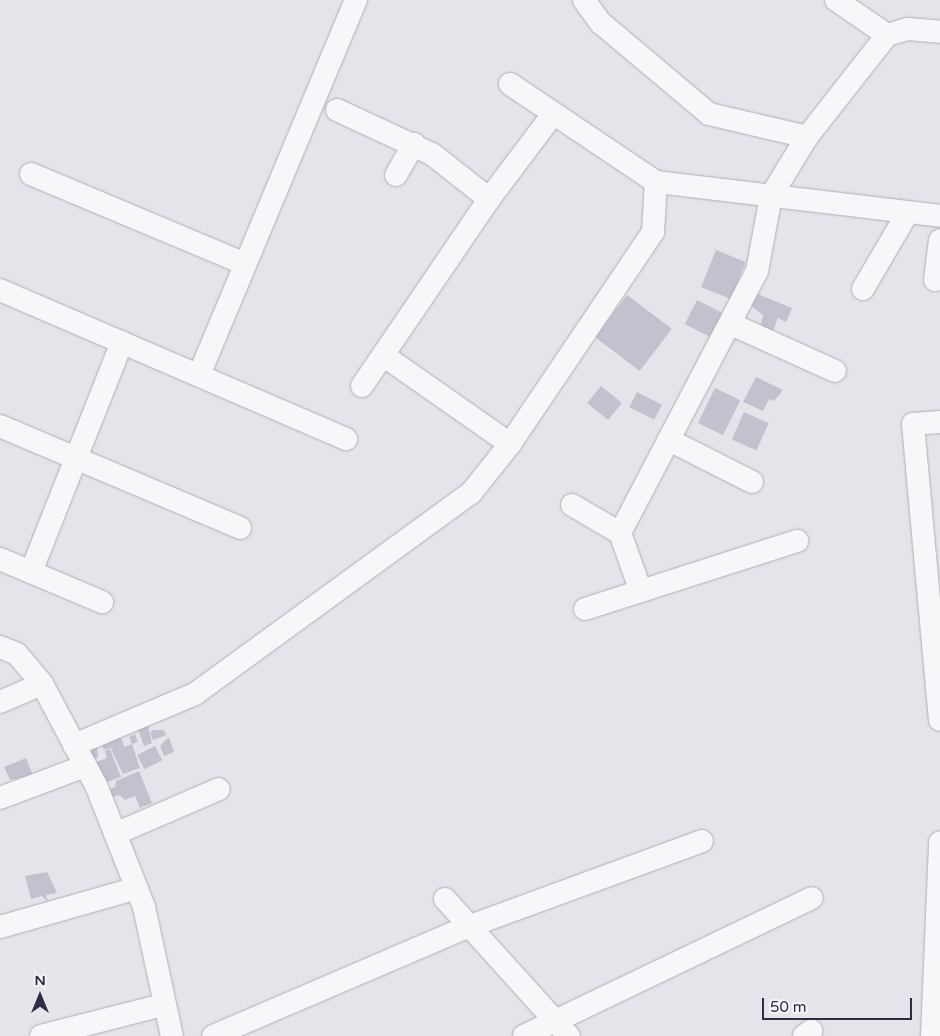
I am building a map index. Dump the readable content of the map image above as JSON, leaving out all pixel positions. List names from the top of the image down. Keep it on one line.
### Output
{"scale_bar":"50 m","north":"top"}
